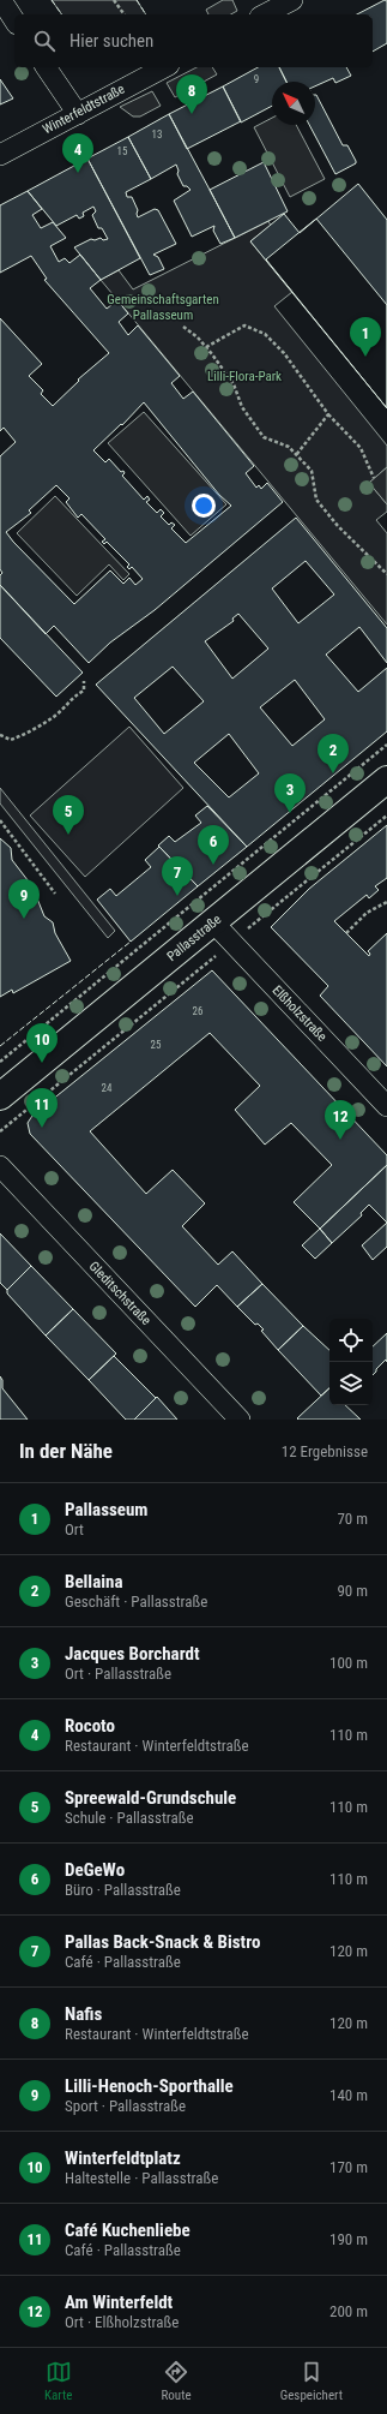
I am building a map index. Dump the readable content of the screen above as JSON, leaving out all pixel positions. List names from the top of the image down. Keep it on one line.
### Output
{"streets":{"main road":["Pallasstraße"],"street":["Winterfeldtstraße","Elßholzstraße","Gleditschstraße"]},"crossings":[["Pallasstraße","Elßholzstraße"]],"parks":["Gemeinschaftsgarten Pallasseum","Lilli-Flora-Park"],"house_numbers":["9","13","15","26","25","24"],"north":"top left","page":{"search":"Hier suchen","pins":["8","4","1","2","3","5","6","7","9","10","11","12"],"heading":["In der Nähe","12 Ergebnisse"],"list":[{"mark":"1","name":"Pallasseum","note":"Ort","value":"70 m"},{"mark":"2","name":"Bellaina","note":"Geschäft · Pallasstraße","value":"90 m"},{"mark":"3","name":"Jacques Borchardt","note":"Ort · Pallasstraße","value":"100 m"},{"mark":"4","name":"Rocoto","note":"Restaurant · Winterfeldtstraße","value":"110 m"},{"mark":"5","name":"Spreewald-Grundschule","note":"Schule · Pallasstraße","value":"110 m"},{"mark":"6","name":"DeGeWo","note":"Büro · Pallasstraße","value":"110 m"},{"mark":"7","name":"Pallas Back-Snack & Bistro","note":"Café · Pallasstraße","value":"120 m"},{"mark":"8","name":"Nafis","note":"Restaurant · Winterfeldtstraße","value":"120 m"},{"mark":"9","name":"Lilli-Henoch-Sporthalle","note":"Sport · Pallasstraße","value":"140 m"},{"mark":"10","name":"Winterfeldtplatz","note":"Haltestelle · Pallasstraße","value":"170 m"},{"mark":"11","name":"Café Kuchenliebe","note":"Café · Pallasstraße","value":"190 m"},{"mark":"12","name":"Am Winterfeldt","note":"Ort · Elßholzstraße","value":"200 m"}],"nav":["Karte","Route","Gespeichert"]}}
